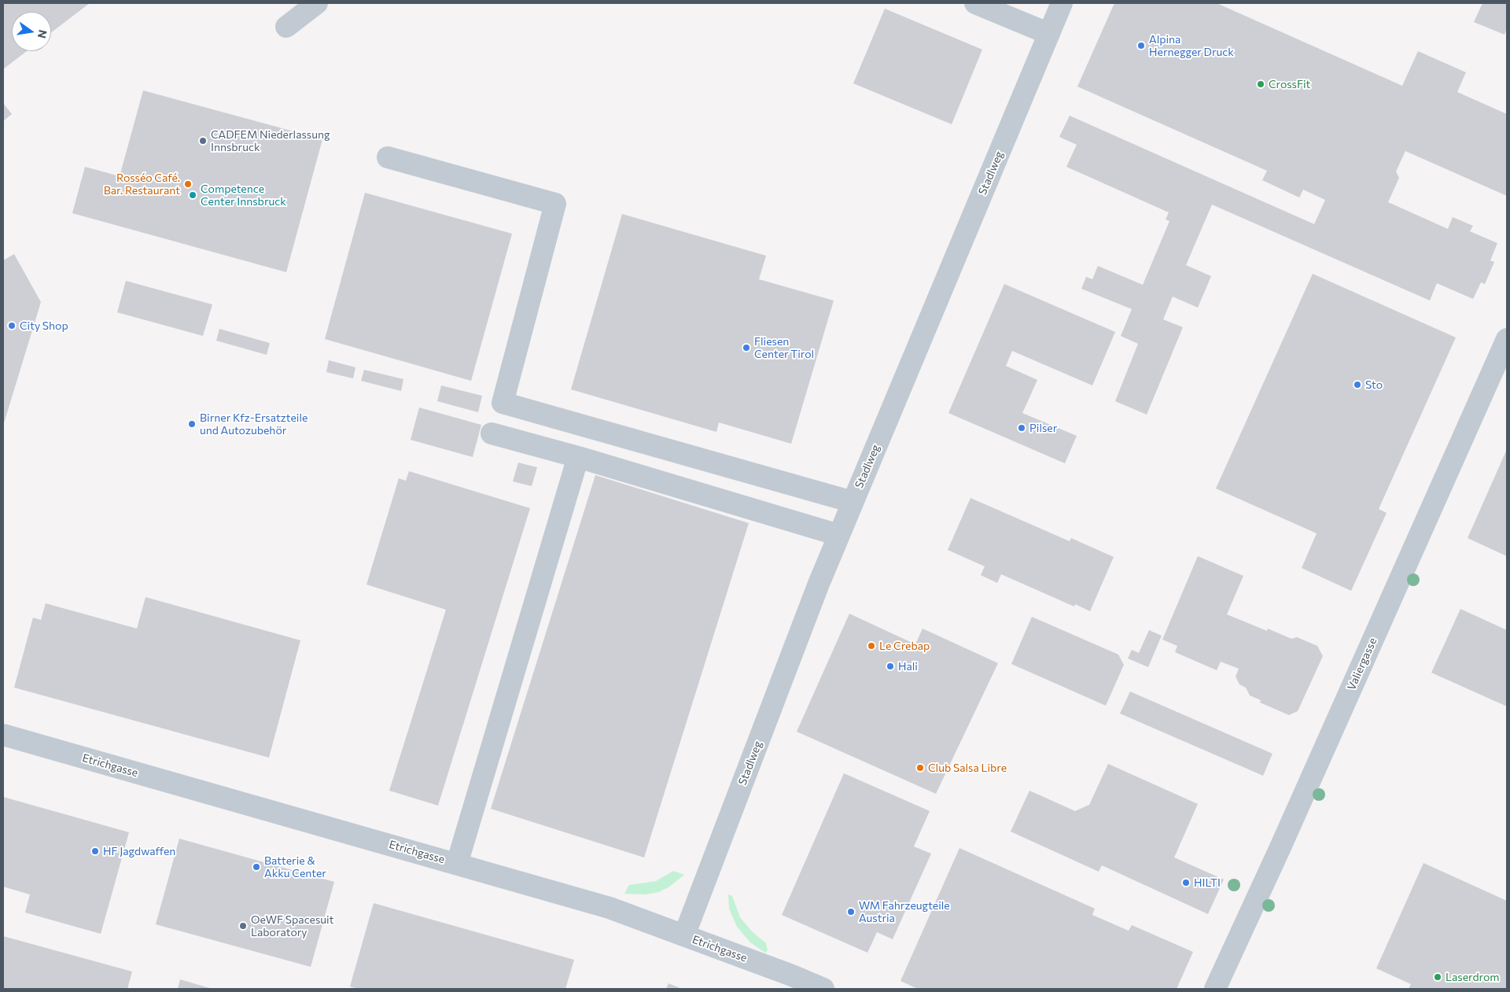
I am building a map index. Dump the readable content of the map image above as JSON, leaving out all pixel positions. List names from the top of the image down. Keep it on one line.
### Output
{"streets":{"street":["Stadlweg","Valiergasse","Etrichgasse"]},"crossings":[["Stadlweg","Etrichgasse"]],"places":["Alpina Hernegger Druck","CrossFit","CADFEM Niederlassung Innsbruck","Rosséo Café. Bar. Restaurant","Competence Center Innsbruck","City Shop","Fliesen Center Tirol","Sto","Birner Kfz-Ersatzteile und Autozubehör","Pilser","Le Crebap","Hali","Club Salsa Libre","HF Jagdwaffen","Batterie & Akku Center","HILTI","WM Fahrzeugteile Austria","OeWF Spacesuit Laboratory","Laserdrom"],"north":"right"}
